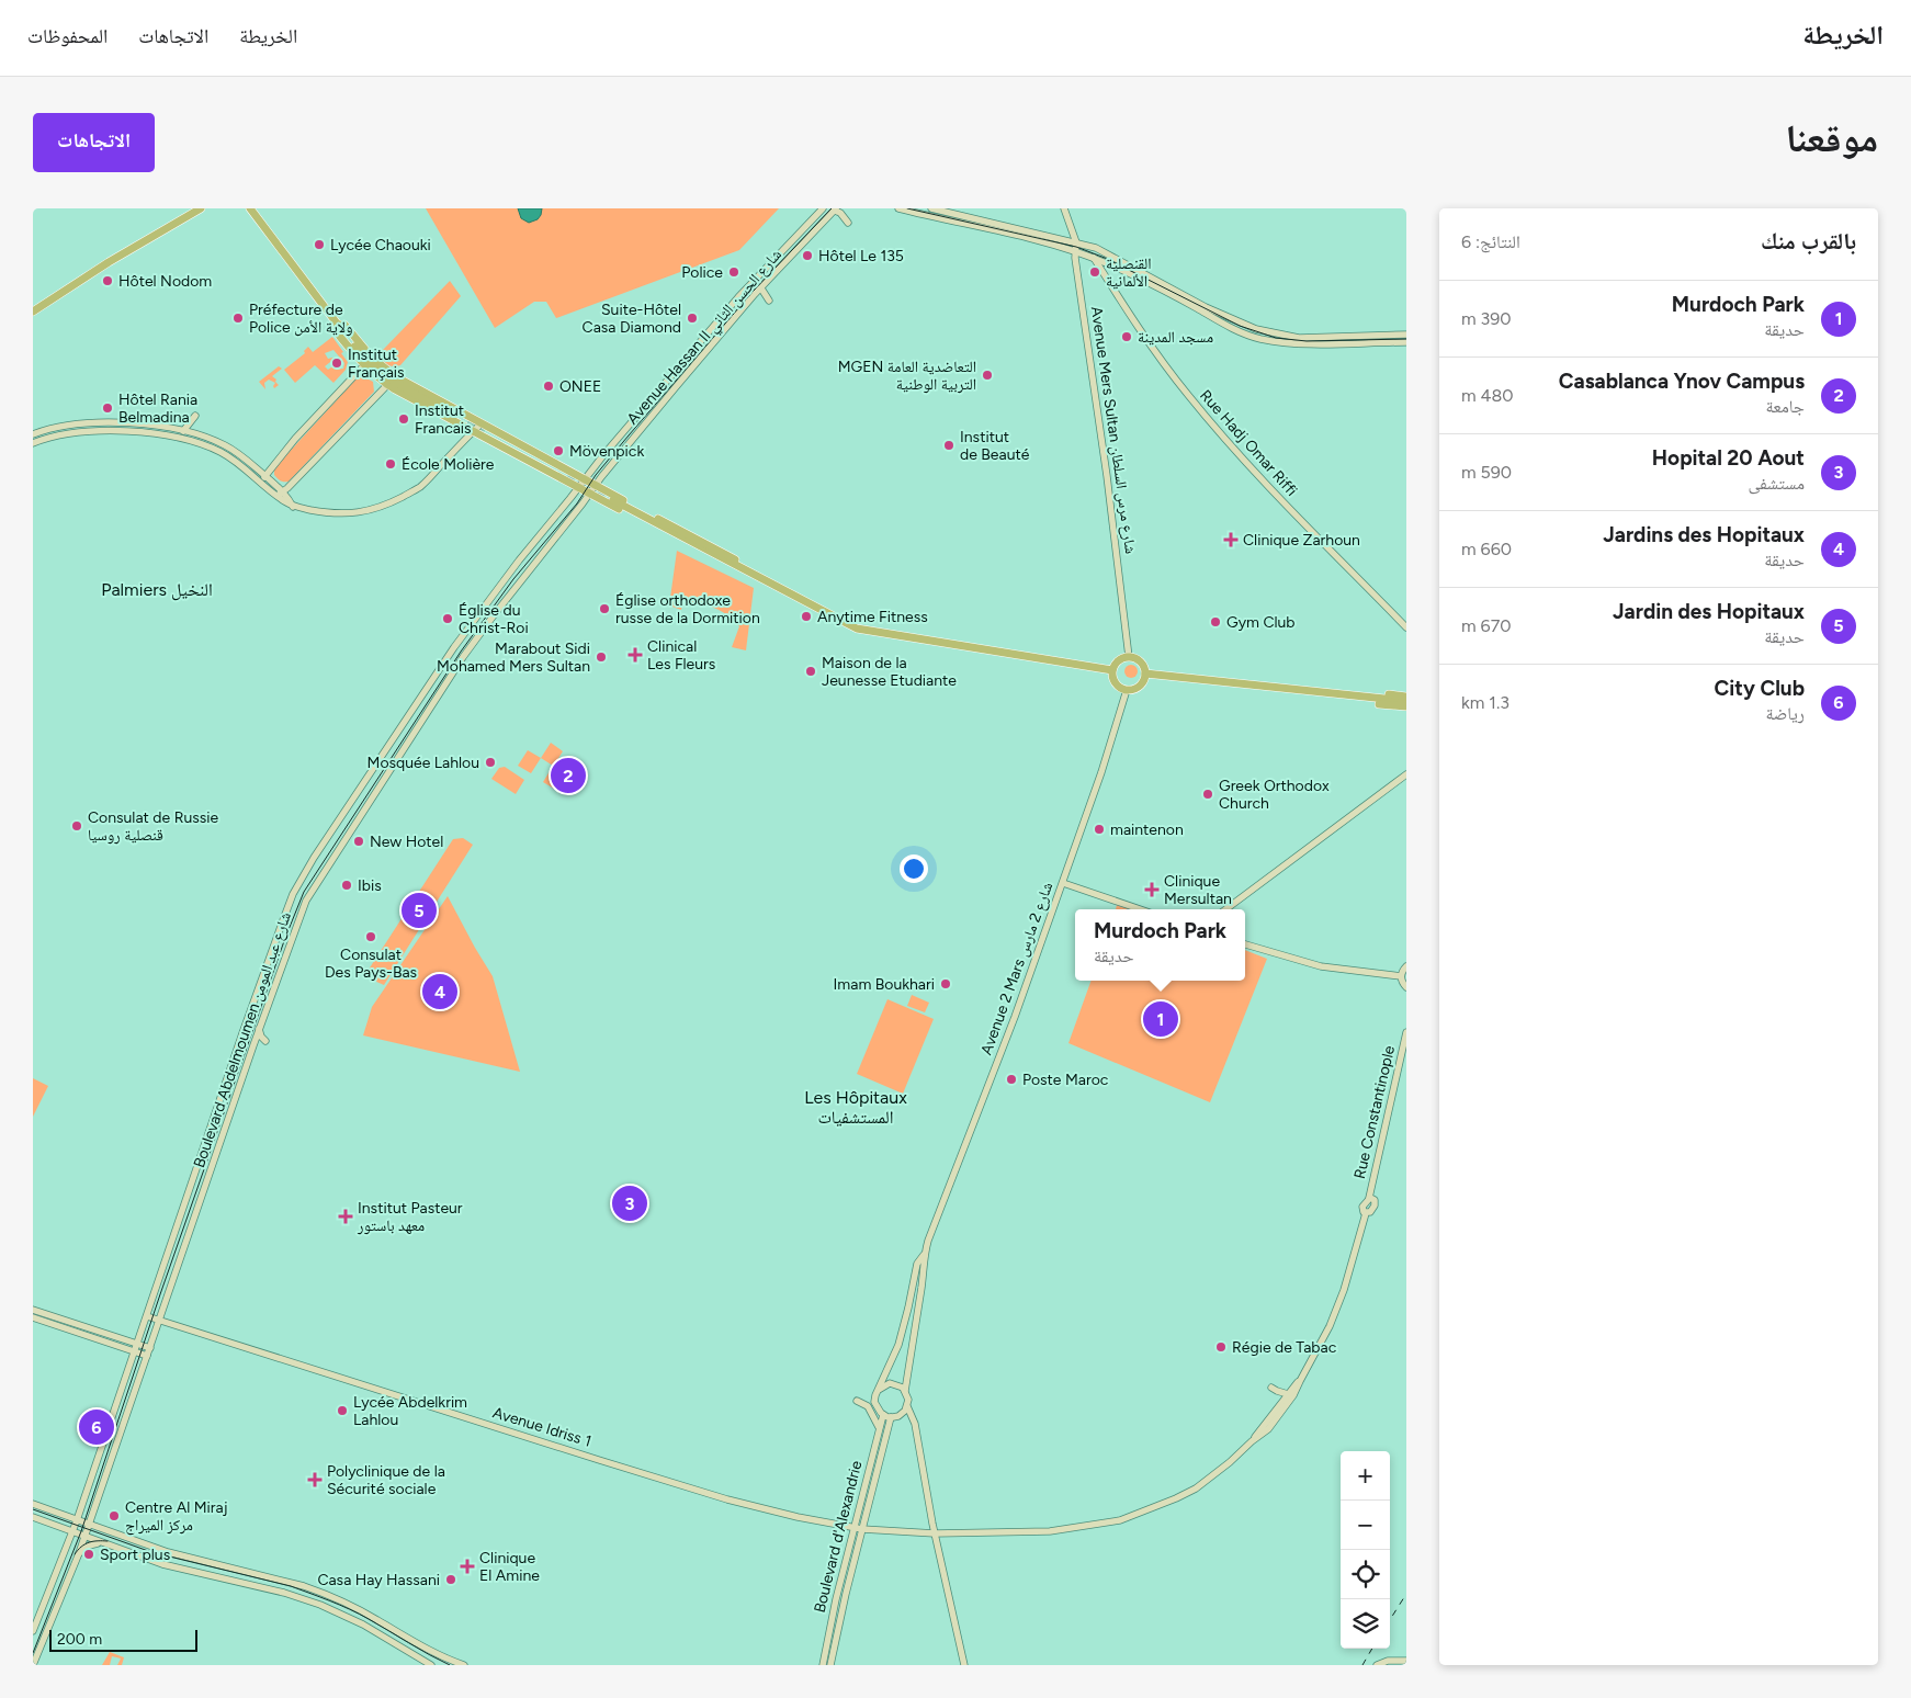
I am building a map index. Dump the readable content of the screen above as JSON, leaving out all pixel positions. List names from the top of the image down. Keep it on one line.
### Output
{"streets":{"street":["Avenue Hassan II شارع الحسن الثاني","Avenue Mers Sultan شارع مرس السلطان","Rue Hadj Omar Riffi","Avenue 2 Mars شارع 2 مارس","Boulevard Abdelmoumen شارع عبد المومن","Rue Constantinople","Avenue Idriss 1","Boulevard d'Alexandrie"]},"crossings":[["Avenue Hassan II شارع الحسن الثاني","Boulevard Abdelmoumen شارع عبد المومن"],["Avenue Mers Sultan شارع مرس السلطان","Avenue 2 Mars شارع 2 مارس"],["Avenue 2 Mars شارع 2 مارس","Boulevard d'Alexandrie"],["Boulevard Abdelmoumen شارع عبد المومن","Avenue Idriss 1"],["Avenue Idriss 1","Boulevard d'Alexandrie"]],"districts":["Palmiers النخيل","Les Hôpitaux المستشفيات"],"places":{"other":["Lycée Chaouki","Hôtel Le 135","Police","القنصلية الألمانية","Hôtel Nodom","Préfecture de Police ولاية الأمن","Suite-Hôtel Casa Diamond","مسجد المدينة","Institut Français","MGEN التعاضدية العامة التربية الوطنية","ONEE","Hôtel Rania Belmadina","Institut Francais","Institut de Beauté","Mövenpick","École Molière","Église orthodoxe russe de la Dormition","Anytime Fitness","Église du Christ-Roi","Gym Club","Marabout Sidi Mohamed Mers Sultan","Maison de la Jeunesse Etudiante","Mosquée Lahlou","Greek Orthodox Church","Consulat de Russie قنصلية روسيا","maintenon","New Hotel","Ibis","Consulat Des Pays-Bas","Imam Boukhari","Poste Maroc","Régie de Tabac","Lycée Abdelkrim Lahlou","Centre Al Miraj مركز الميراج","Sport plus","Casa Hay Hassani"],"health":["Clinique Zarhoun","Clinical Les Fleurs","Clinique Mersultan","Institut Pasteur معهد باستور","Polyclinique de la Sécurité sociale","Clinique El Amine"]},"scale_bar":"200 m","page":{"header":"الخريطة","nav":["الخريطة","الاتجاهات","المحفوظات"],"title":"موقعنا","buttons":"الاتجاهات","heading":["بالقرب منك","النتائج: 6"],"list":[{"mark":"1","name":"Murdoch Park","note":"حديقة","value":"390 m"},{"mark":"2","name":"Casablanca Ynov Campus","note":"جامعة","value":"480 m"},{"mark":"3","name":"Hopital 20 Aout","note":"مستشفى","value":"590 m"},{"mark":"4","name":"Jardins des Hopitaux","note":"حديقة","value":"660 m"},{"mark":"5","name":"Jardin des Hopitaux","note":"حديقة","value":"670 m"},{"mark":"6","name":"City Club","note":"رياضة","value":"1.3 km"}],"pins":["2","5","4","1","3","6"],"popup":["Murdoch Park","حديقة"],"map_buttons":["+","−"],"scale":"200 m"}}
